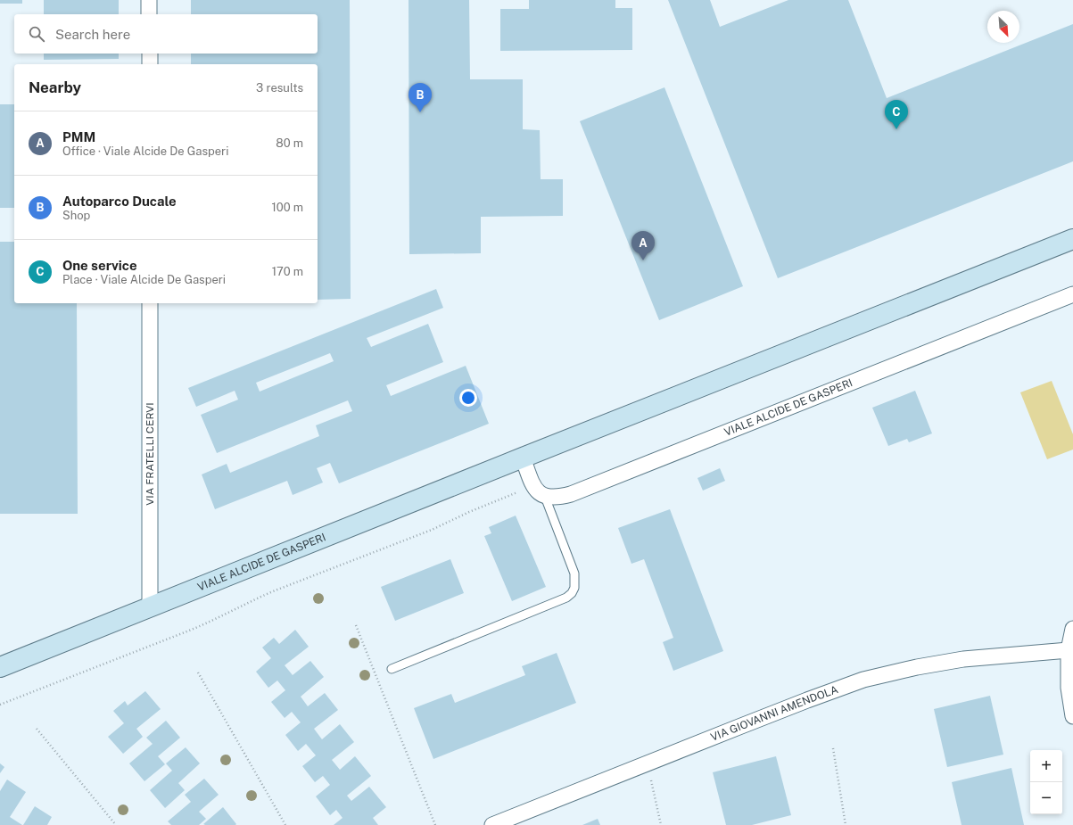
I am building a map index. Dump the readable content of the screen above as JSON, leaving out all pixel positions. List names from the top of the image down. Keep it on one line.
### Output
{"streets":{"street":["VIALE ALCIDE DE GASPERI","VIA FRATELLI CERVI","VIA GIOVANNI AMENDOLA"]},"crossings":[["VIALE ALCIDE DE GASPERI","VIA FRATELLI CERVI"]],"north":"bottom right","page":{"search":"Search here","heading":["Nearby","3 results"],"pins":["B","C","A"],"list":[{"mark":"A","name":"PMM","note":"Office · Viale Alcide De Gasperi","value":"80 m"},{"mark":"B","name":"Autoparco Ducale","note":"Shop","value":"100 m"},{"mark":"C","name":"One service","note":"Place · Viale Alcide De Gasperi","value":"170 m"}],"map_buttons":["+","−"]}}
